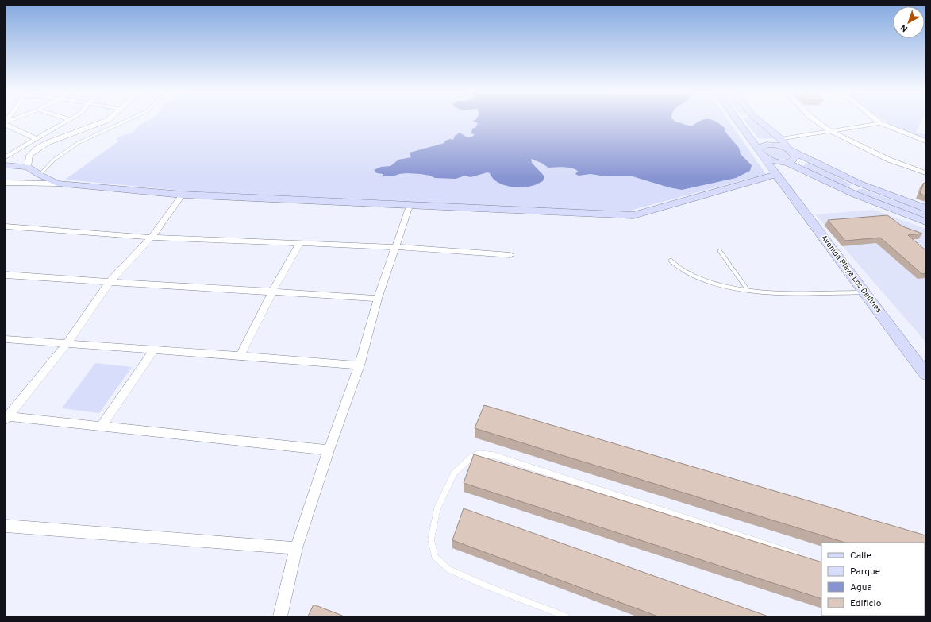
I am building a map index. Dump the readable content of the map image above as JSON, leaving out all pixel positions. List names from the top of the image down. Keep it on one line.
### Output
{"streets":{"street":["Avenida Playa Los Delfines"]},"legend":["Calle","Parque","Agua","Edificio"],"north":"bottom left"}
